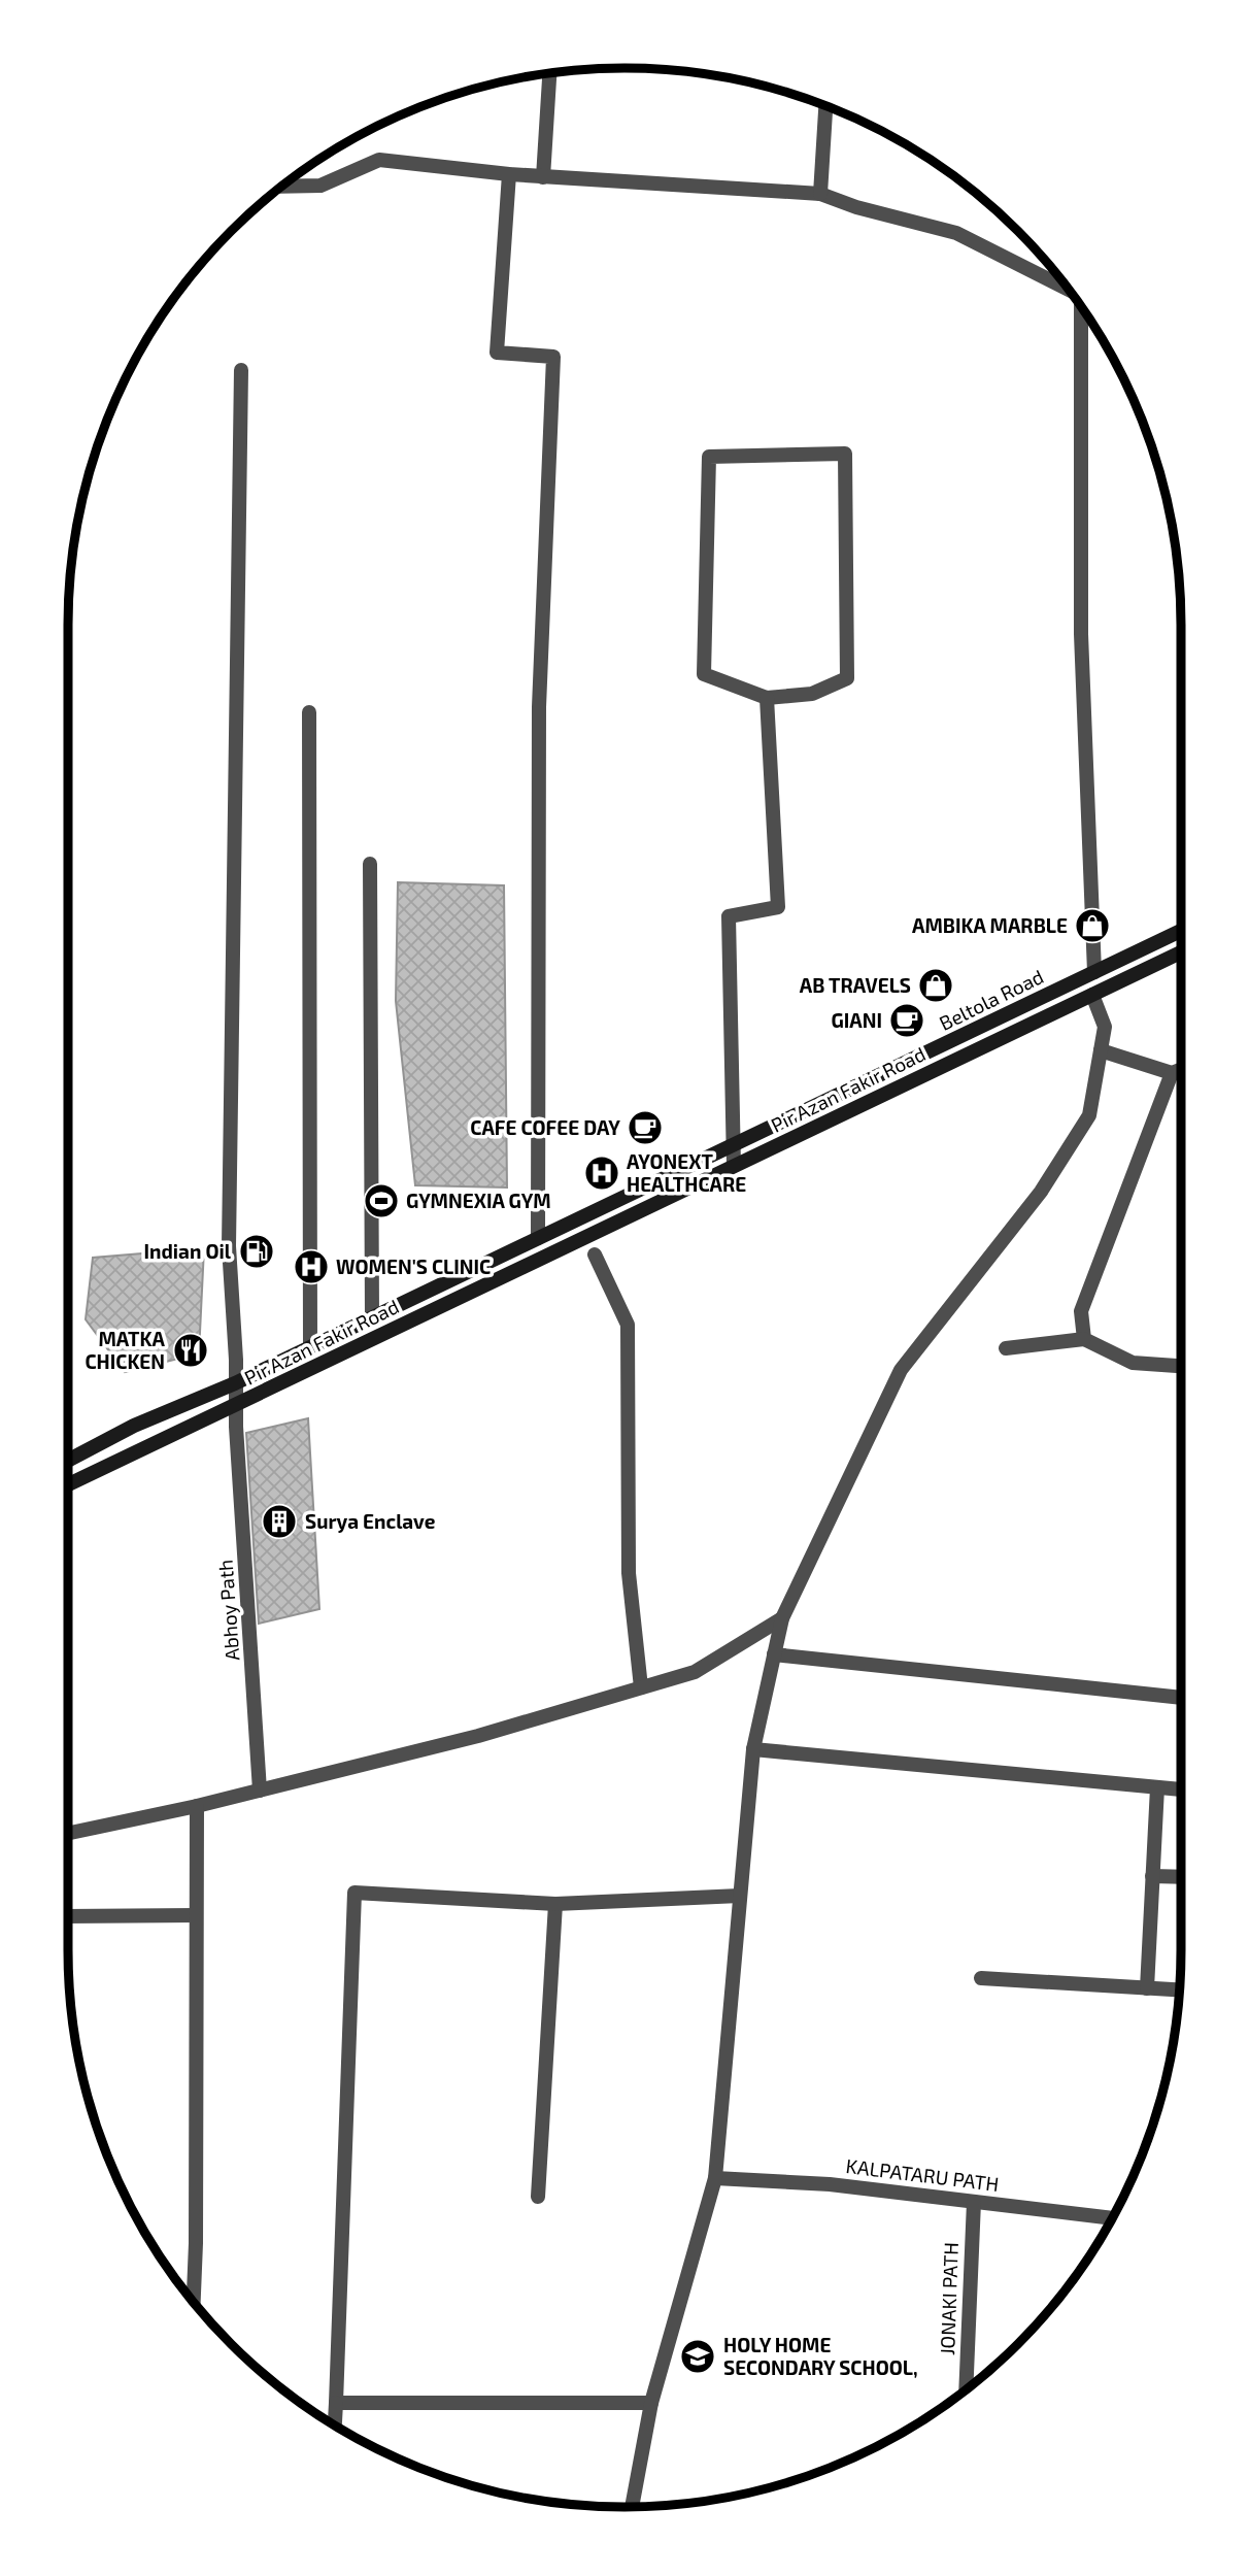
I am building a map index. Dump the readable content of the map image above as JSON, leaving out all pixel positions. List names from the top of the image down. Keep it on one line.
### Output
{"streets":{"main road":["Beltola Road","Pir Azan Fakir Road"],"street":["Abhoy Path","KALPATARU PATH","JONAKI PATH"]},"crossings":[["Beltola Road","Pir Azan Fakir Road"],["Pir Azan Fakir Road","Abhoy Path"],["KALPATARU PATH","JONAKI PATH"]],"places":{"shop":["AMBIKA MARBLE","AB TRAVELS"],"cafe":["GIANI","CAFE COFEE DAY"],"hospital":["AYONEXT HEALTHCARE","WOMEN'S CLINIC"],"sports":["GYMNEXIA GYM"],"fuel station":["Indian Oil"],"restaurant":["MATKA CHICKEN"],"building":["Surya Enclave"],"school or university":["HOLY HOME SECONDARY SCHOOL,"]}}
